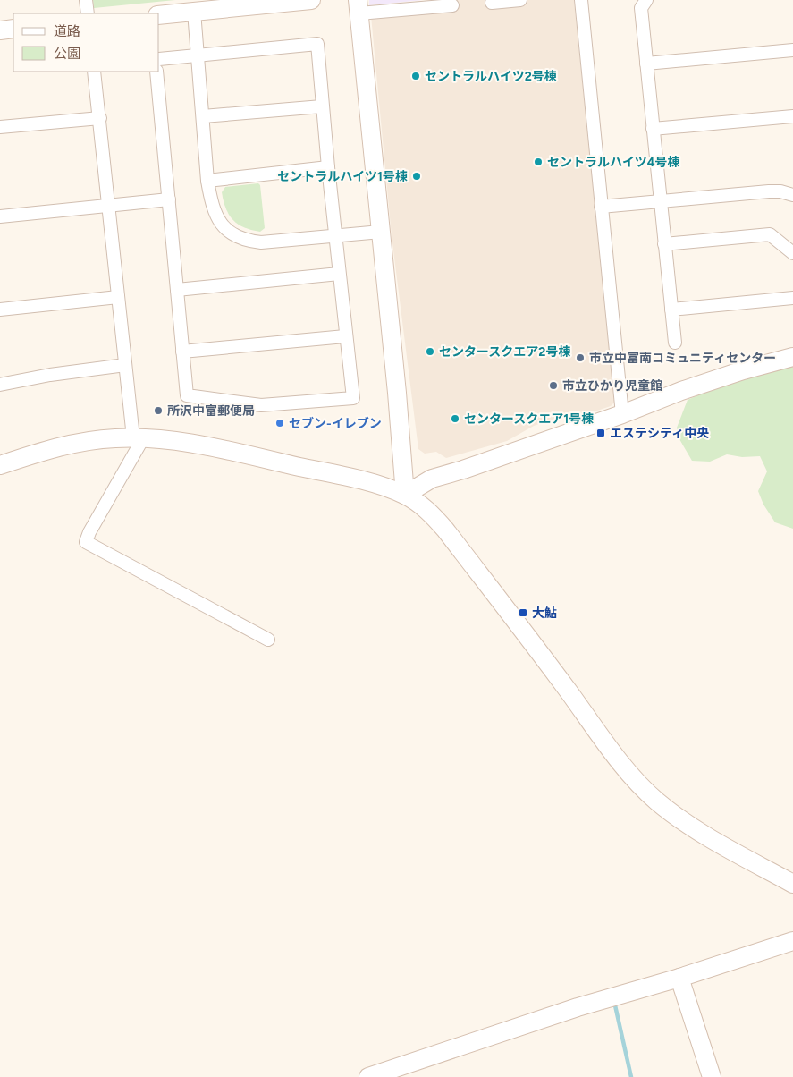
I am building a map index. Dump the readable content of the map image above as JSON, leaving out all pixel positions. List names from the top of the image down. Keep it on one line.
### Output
{"places":{"other":["セントラルハイツ2号棟","セントラルハイツ4号棟","セントラルハイツ1号棟","センタースクエア2号棟","市立中富南コミュニティセンター","市立ひかり児童館","所沢中富郵便局","センタースクエア1号棟","セブン-イレブン"],"transit":["エステシティ中央","大鮎"]},"legend":["道路","公園"]}
